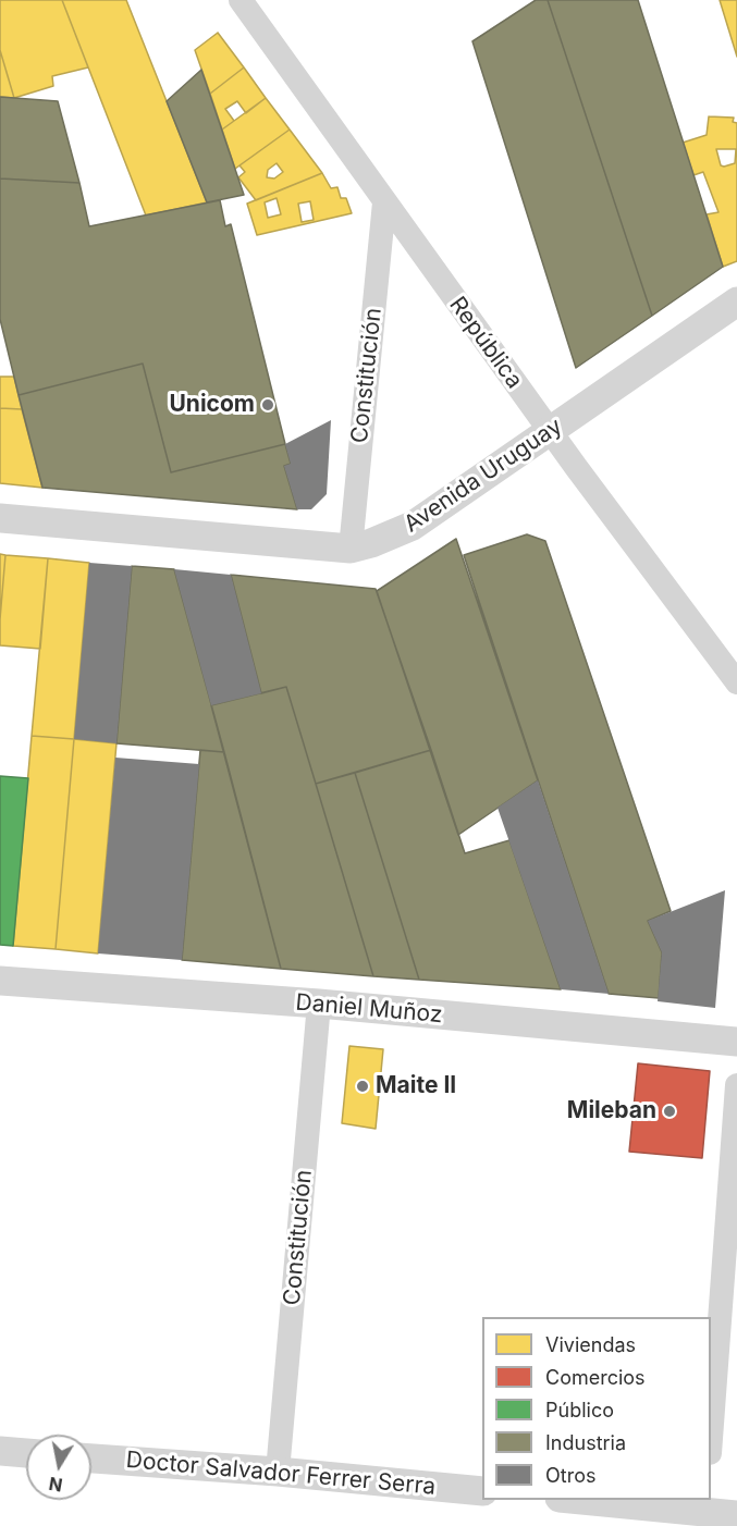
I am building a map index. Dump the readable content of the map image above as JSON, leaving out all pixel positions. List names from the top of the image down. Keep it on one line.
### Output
{"streets":{"street":["República","Constitución","Avenida Uruguay","Daniel Muñoz","Doctor Salvador Ferrer Serra"]},"crossings":[["República","Constitución"],["República","Avenida Uruguay"],["Constitución","Avenida Uruguay"],["Constitución","Daniel Muñoz"],["Constitución","Doctor Salvador Ferrer Serra"]],"places":["Unicom","Maite II","Mileban"],"legend":["Viviendas","Comercios","Público","Industria","Otros"],"north":"bottom"}
